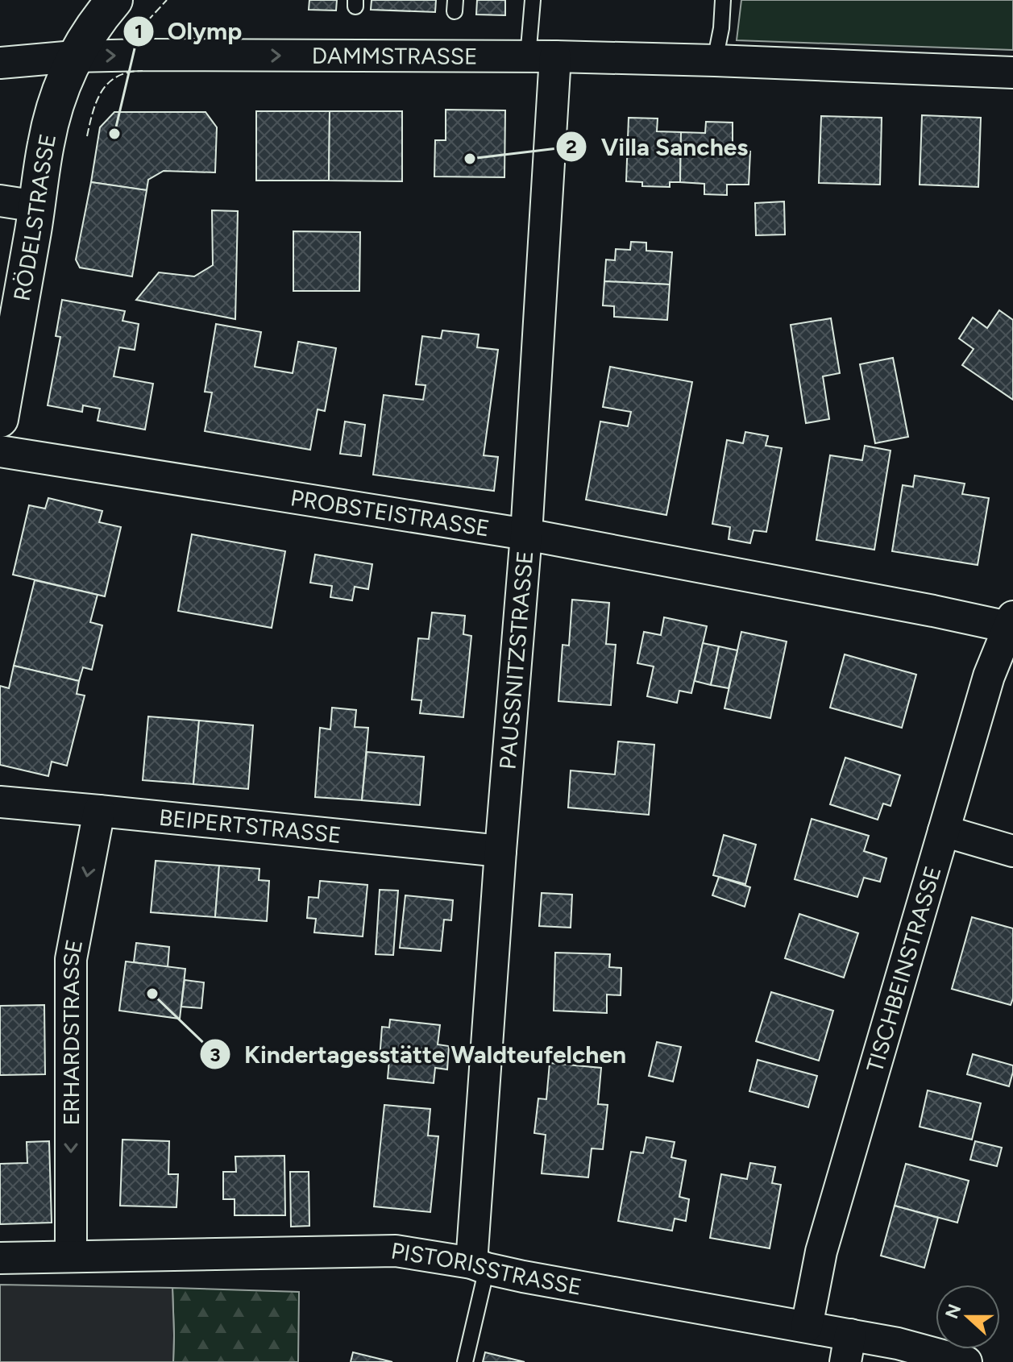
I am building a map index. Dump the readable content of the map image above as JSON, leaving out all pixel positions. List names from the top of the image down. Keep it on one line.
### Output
{"streets":{"main road":["RÖDELSTRASSE"],"street":["DAMMSTRASSE","PROBSTEISTRASSE","PAUSSNITZSTRASSE","BEIPERTSTRASSE","TISCHBEINSTRASSE","ERHARDSTRASSE","PISTORISSTRASSE"]},"crossings":[["DAMMSTRASSE","RÖDELSTRASSE"],["DAMMSTRASSE","PAUSSNITZSTRASSE"],["PROBSTEISTRASSE","PAUSSNITZSTRASSE"],["PROBSTEISTRASSE","TISCHBEINSTRASSE"],["PAUSSNITZSTRASSE","BEIPERTSTRASSE"],["PAUSSNITZSTRASSE","PISTORISSTRASSE"],["BEIPERTSTRASSE","ERHARDSTRASSE"],["TISCHBEINSTRASSE","PISTORISSTRASSE"],["ERHARDSTRASSE","PISTORISSTRASSE"]],"one_way":["DAMMSTRASSE","ERHARDSTRASSE"],"places":["Olymp","Villa Sanches","Kindertagesstätte Waldteufelchen"],"north":"left"}
